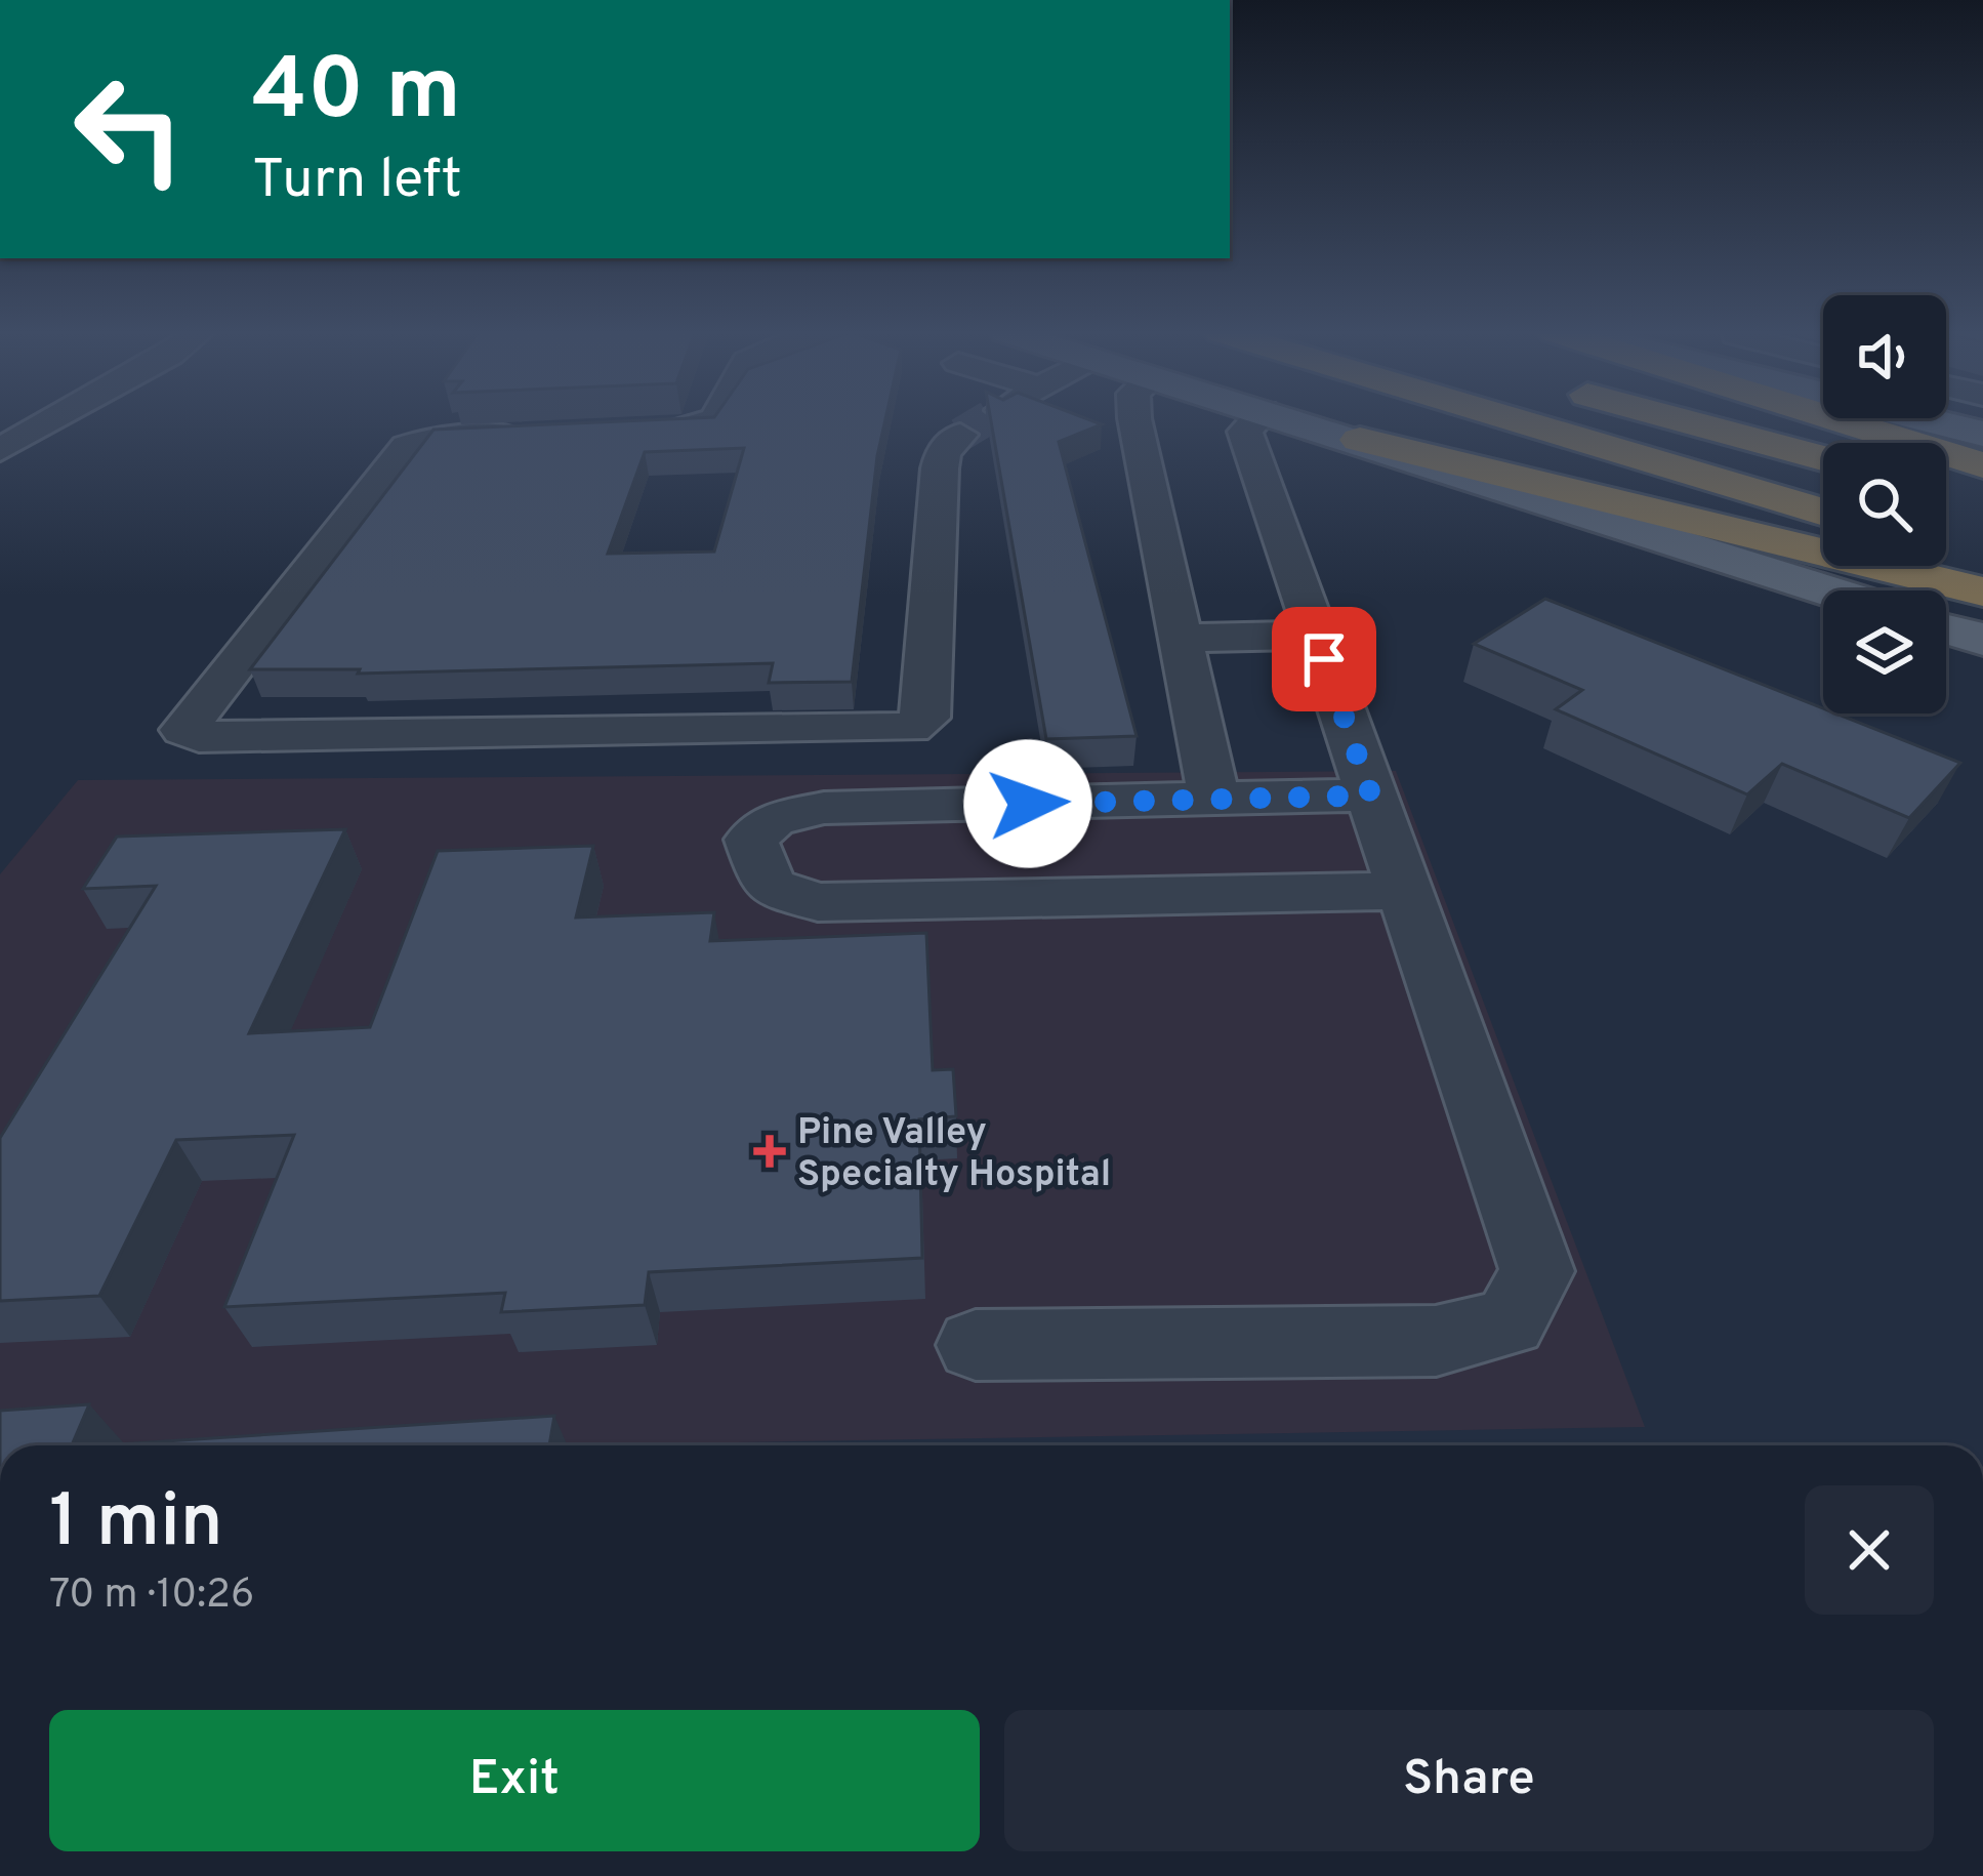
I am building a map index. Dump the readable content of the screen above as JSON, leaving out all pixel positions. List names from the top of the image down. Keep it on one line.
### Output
{"places":{"health":["Pine Valley Specialty Hospital"]},"page":{"turn":["40 m","Turn left"],"heading":["1 min","70 m · 10:26"],"buttons":["Exit","Share"]}}
